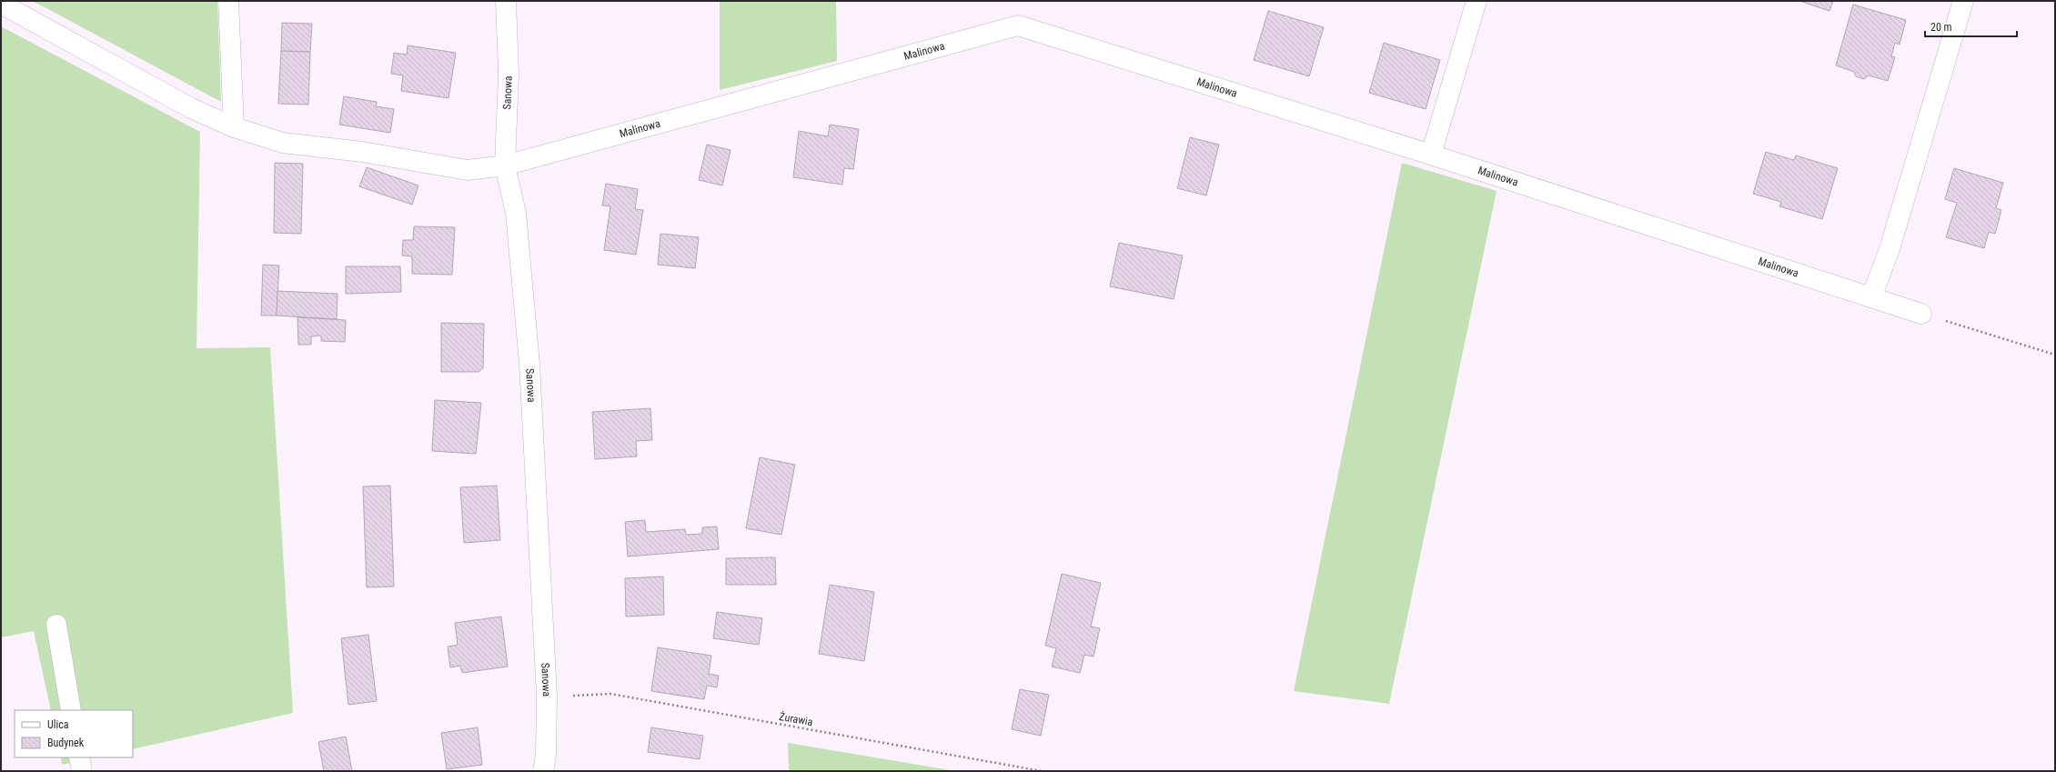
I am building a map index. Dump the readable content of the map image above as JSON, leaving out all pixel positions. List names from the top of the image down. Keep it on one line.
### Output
{"streets":{"street":["Malinowa","Sanowa"],"path":["Żurawia"]},"crossings":[["Malinowa","Sanowa"],["Sanowa","Żurawia"]],"legend":["Ulica","Budynek"],"scale_bar":"20 m"}
